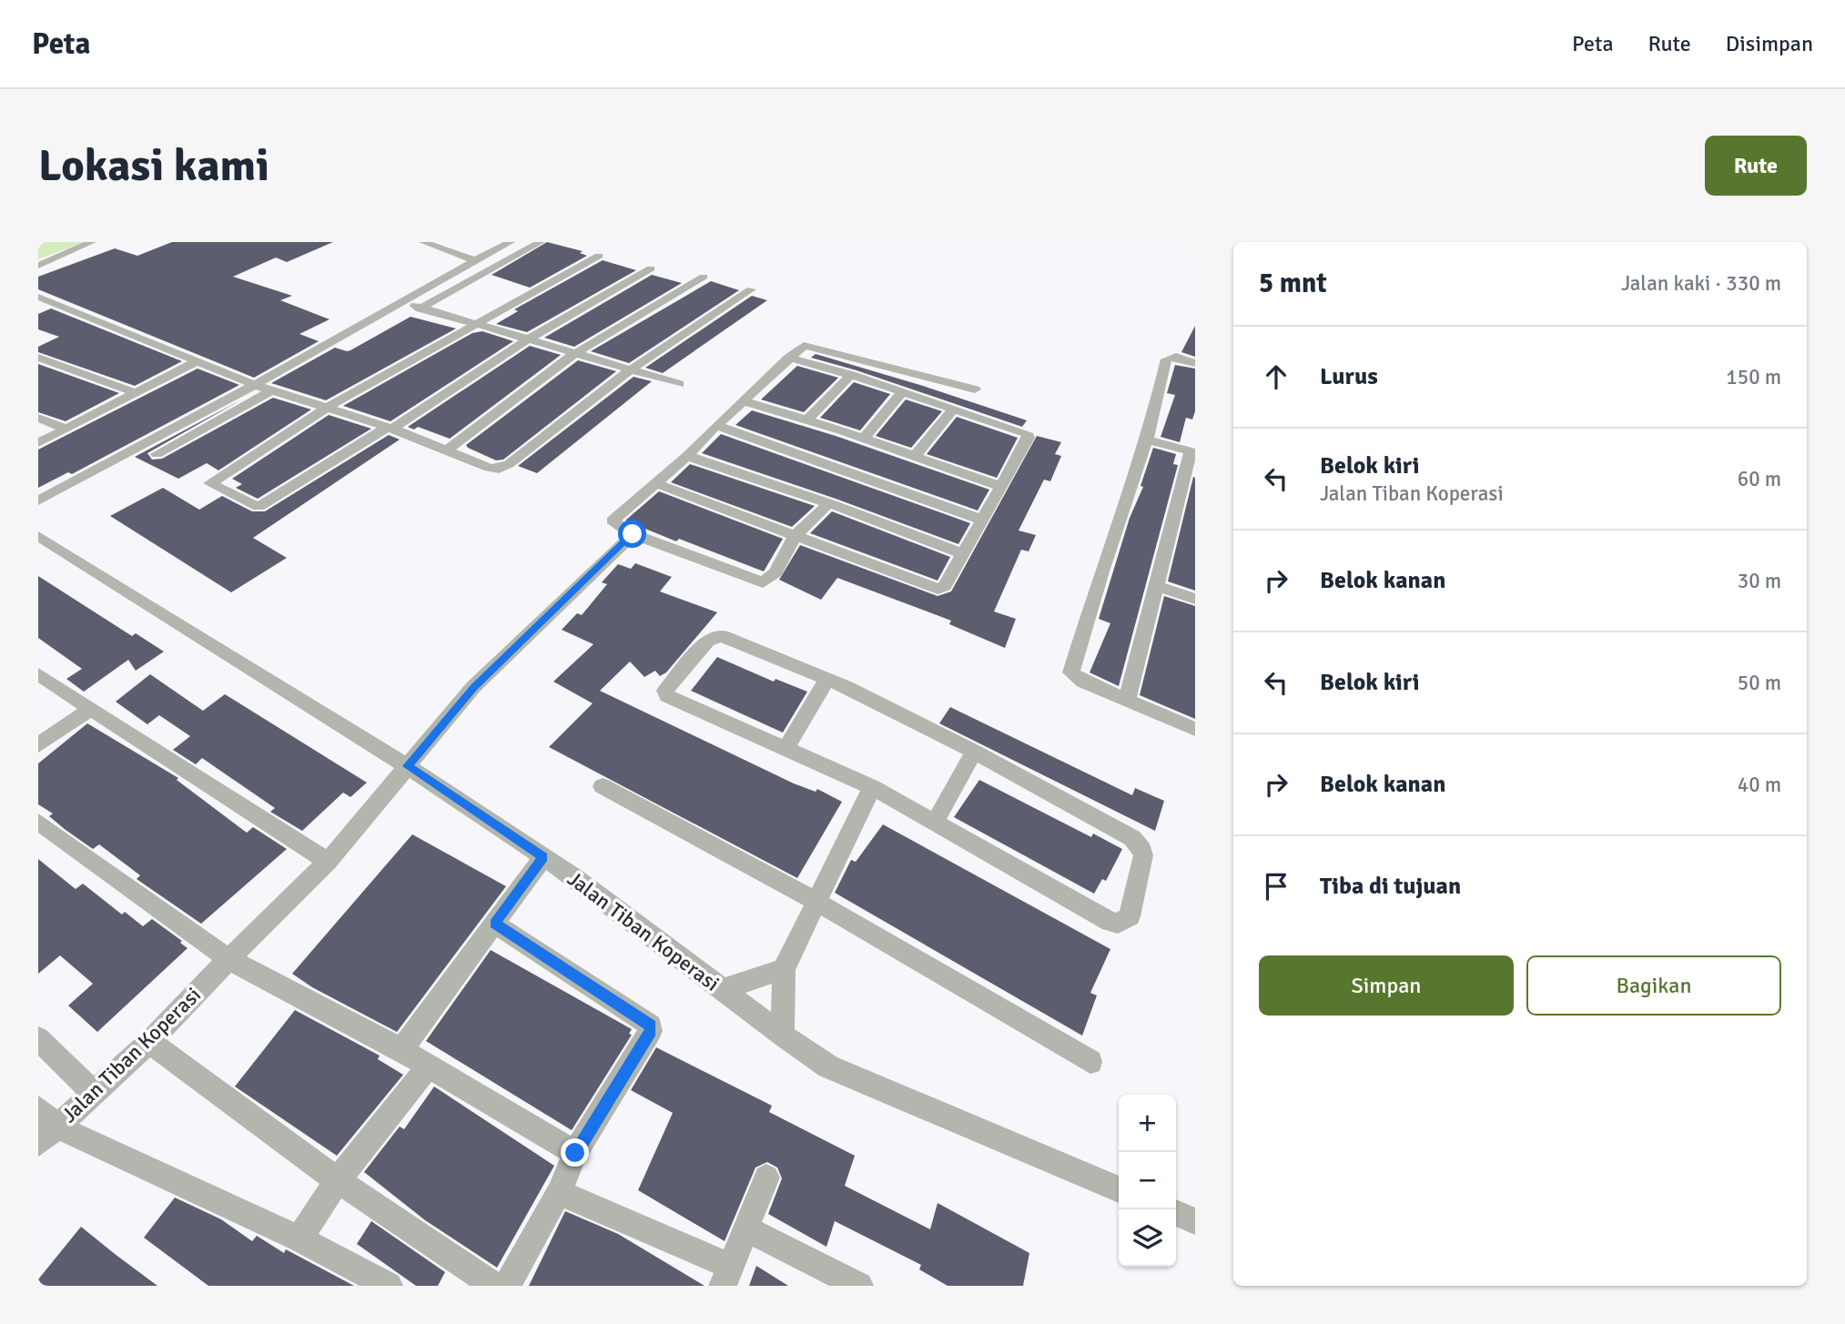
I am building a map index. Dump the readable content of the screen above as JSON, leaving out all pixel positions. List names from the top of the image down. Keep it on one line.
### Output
{"streets":{"street":["Jalan Tiban Koperasi"]},"page":{"header":"Peta","nav":["Peta","Rute","Disimpan"],"buttons":["Rute",["Simpan","Bagikan"]],"title":"Lokasi kami","heading":["5 mnt","Jalan kaki · 330 m"],"list":[["Lurus","150 m"],["Belok kiri","Jalan Tiban Koperasi","60 m"],["Belok kanan","30 m"],["Belok kiri","50 m"],["Belok kanan","40 m"],"Tiba di tujuan"],"map_buttons":["+","−"]}}
